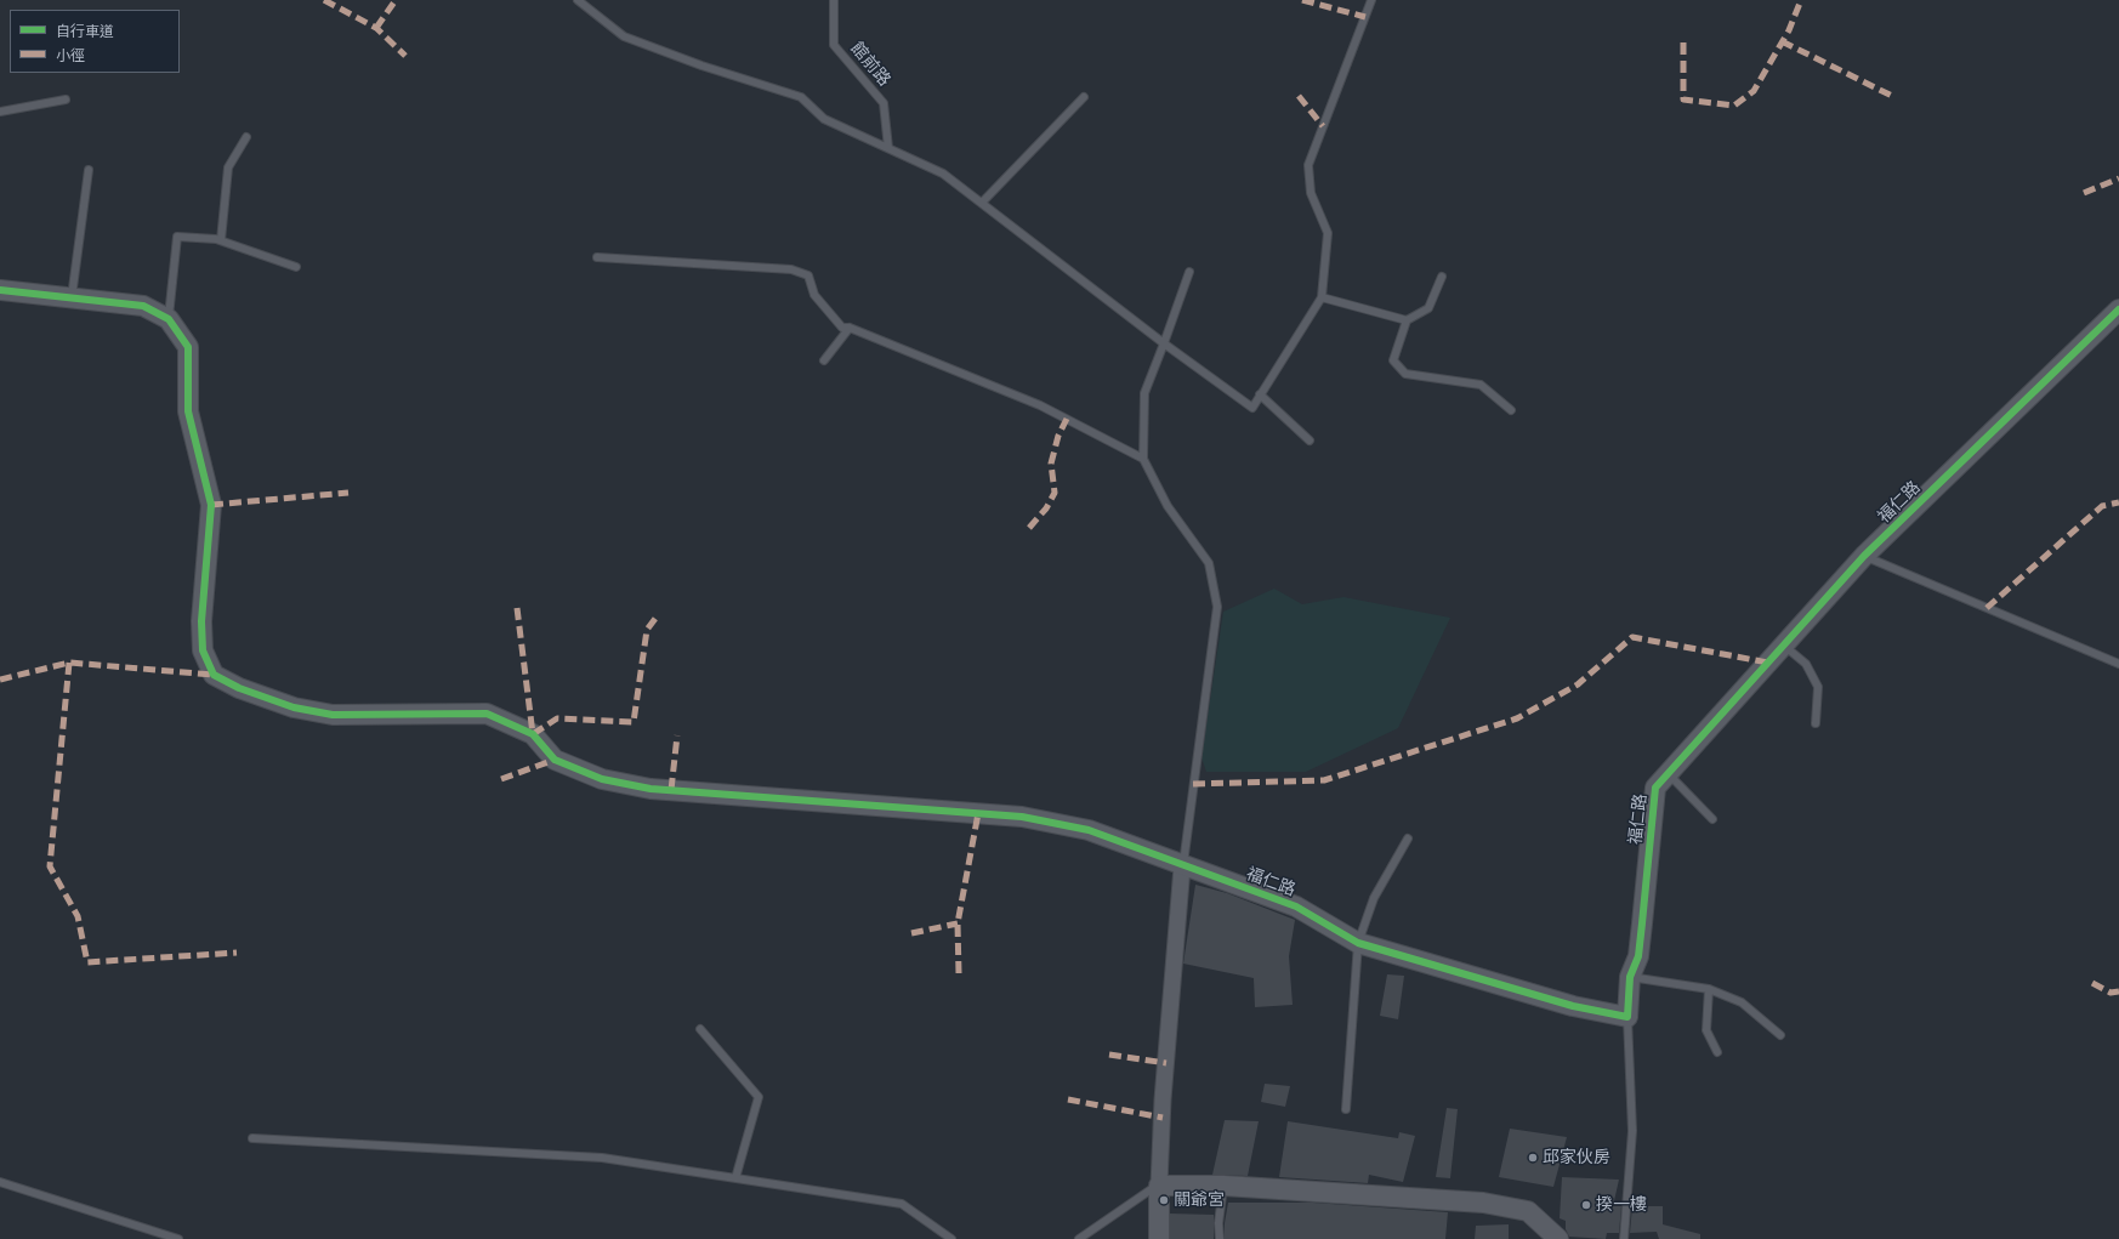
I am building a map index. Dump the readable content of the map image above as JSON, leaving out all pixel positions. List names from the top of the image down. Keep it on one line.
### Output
{"streets":{"street":["福仁路"],"lane":["館前路"]},"places":["邱家伙房","關爺宮","揆一樓"],"legend":["自行車道","小徑"]}
